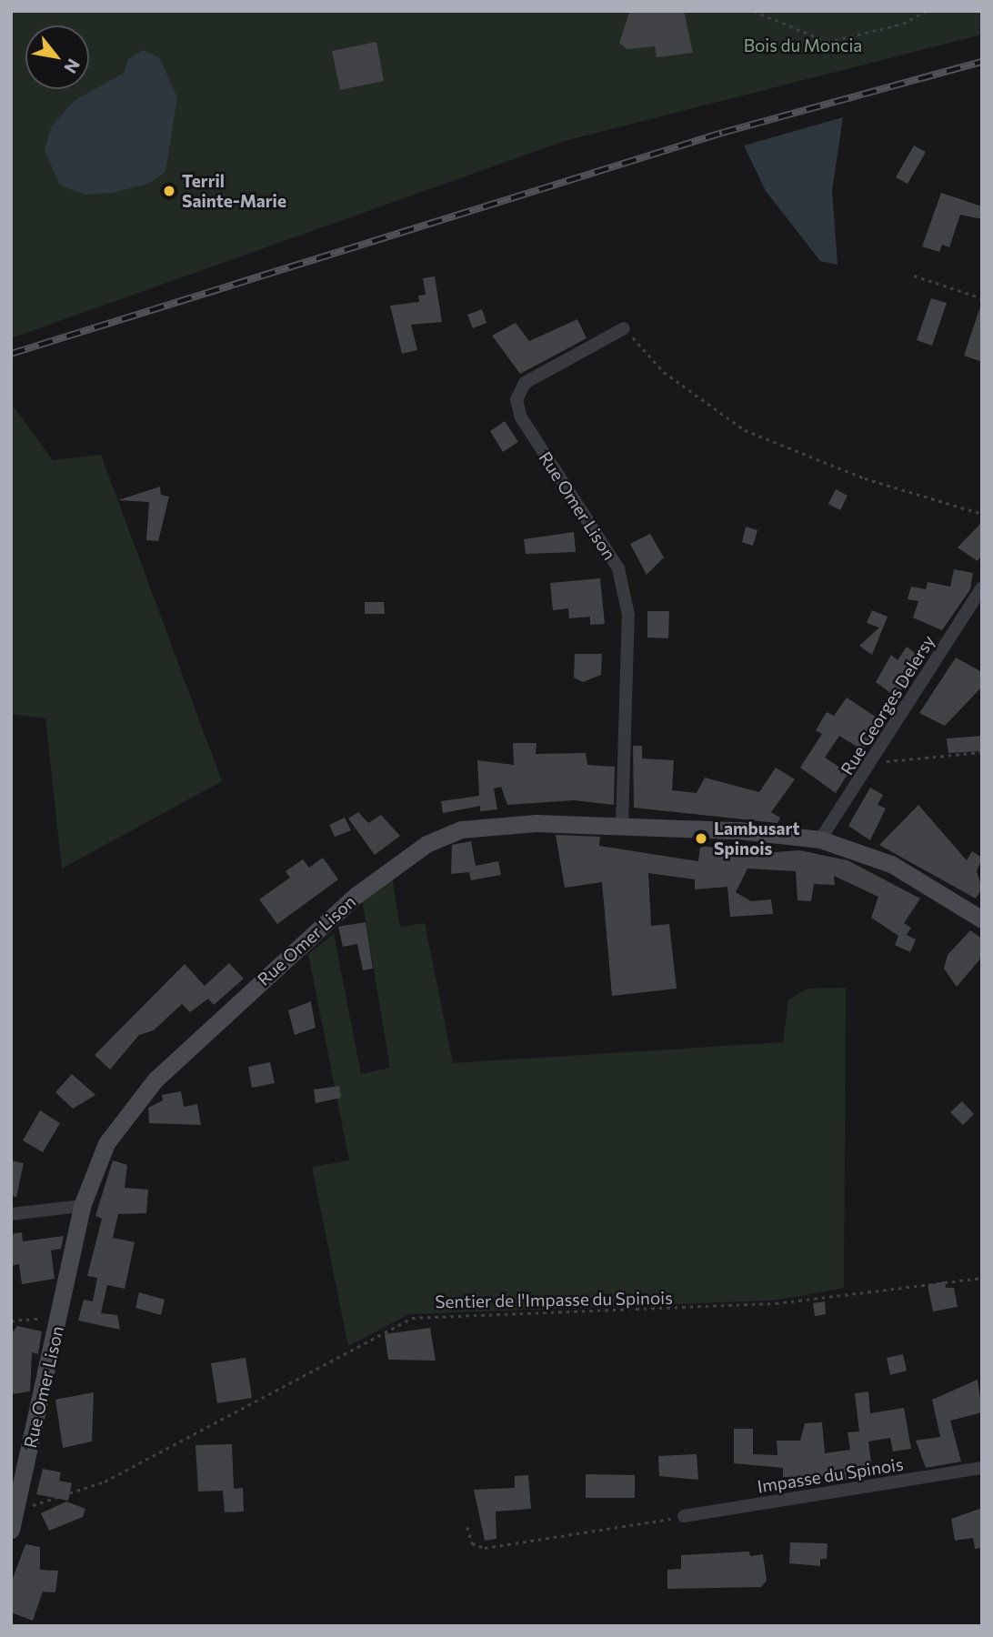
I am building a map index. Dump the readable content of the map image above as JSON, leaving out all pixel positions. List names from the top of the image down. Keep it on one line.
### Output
{"streets":{"street":["Rue Omer Lison","Rue Georges Delersy","Impasse du Spinois"],"path":["Sentier de l'Impasse du Spinois"]},"crossings":[["Rue Omer Lison","Rue Georges Delersy"],["Rue Omer Lison","Sentier de l'Impasse du Spinois"]],"parks":["Bois du Moncia"],"places":["Terril Sainte-Marie","Lambusart Spinois"],"north":"bottom right"}
